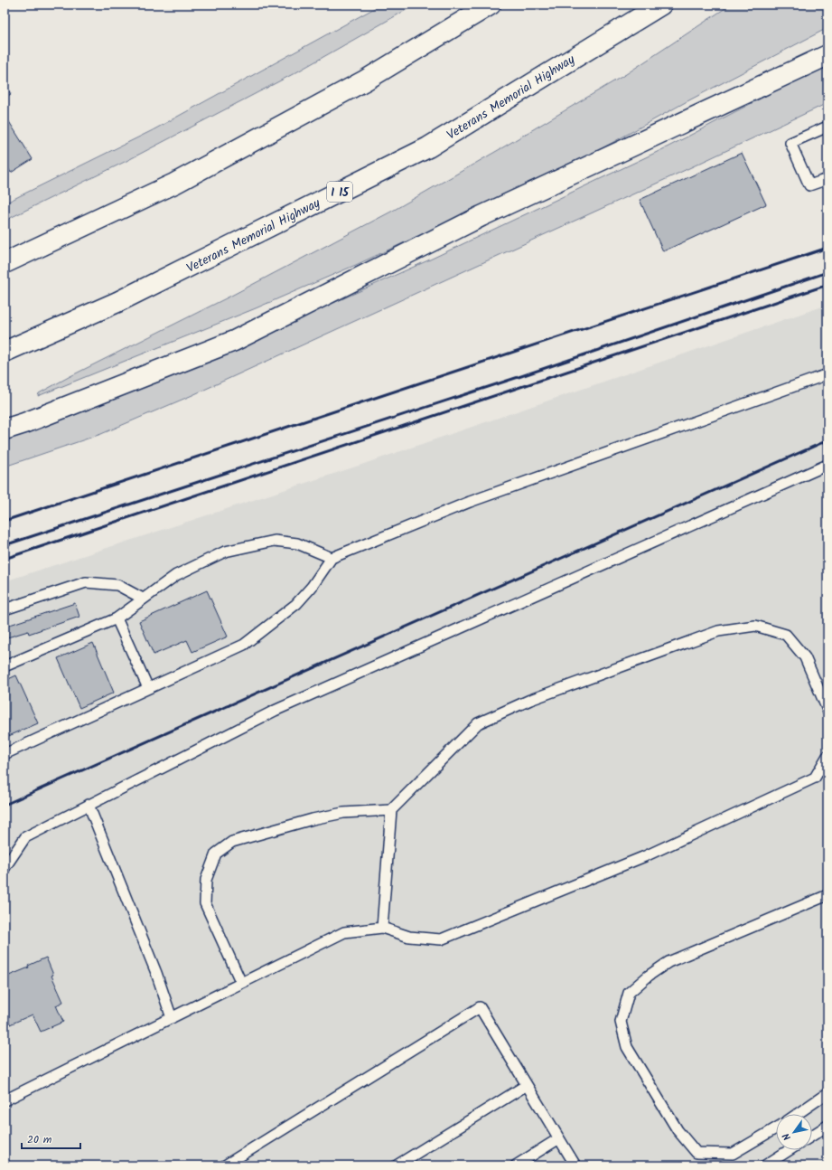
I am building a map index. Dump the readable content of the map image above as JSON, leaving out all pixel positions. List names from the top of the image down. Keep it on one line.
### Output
{"streets":{"highway":["Veterans Memorial Highway","I 15"]},"scale_bar":"20 m","north":"bottom left"}
